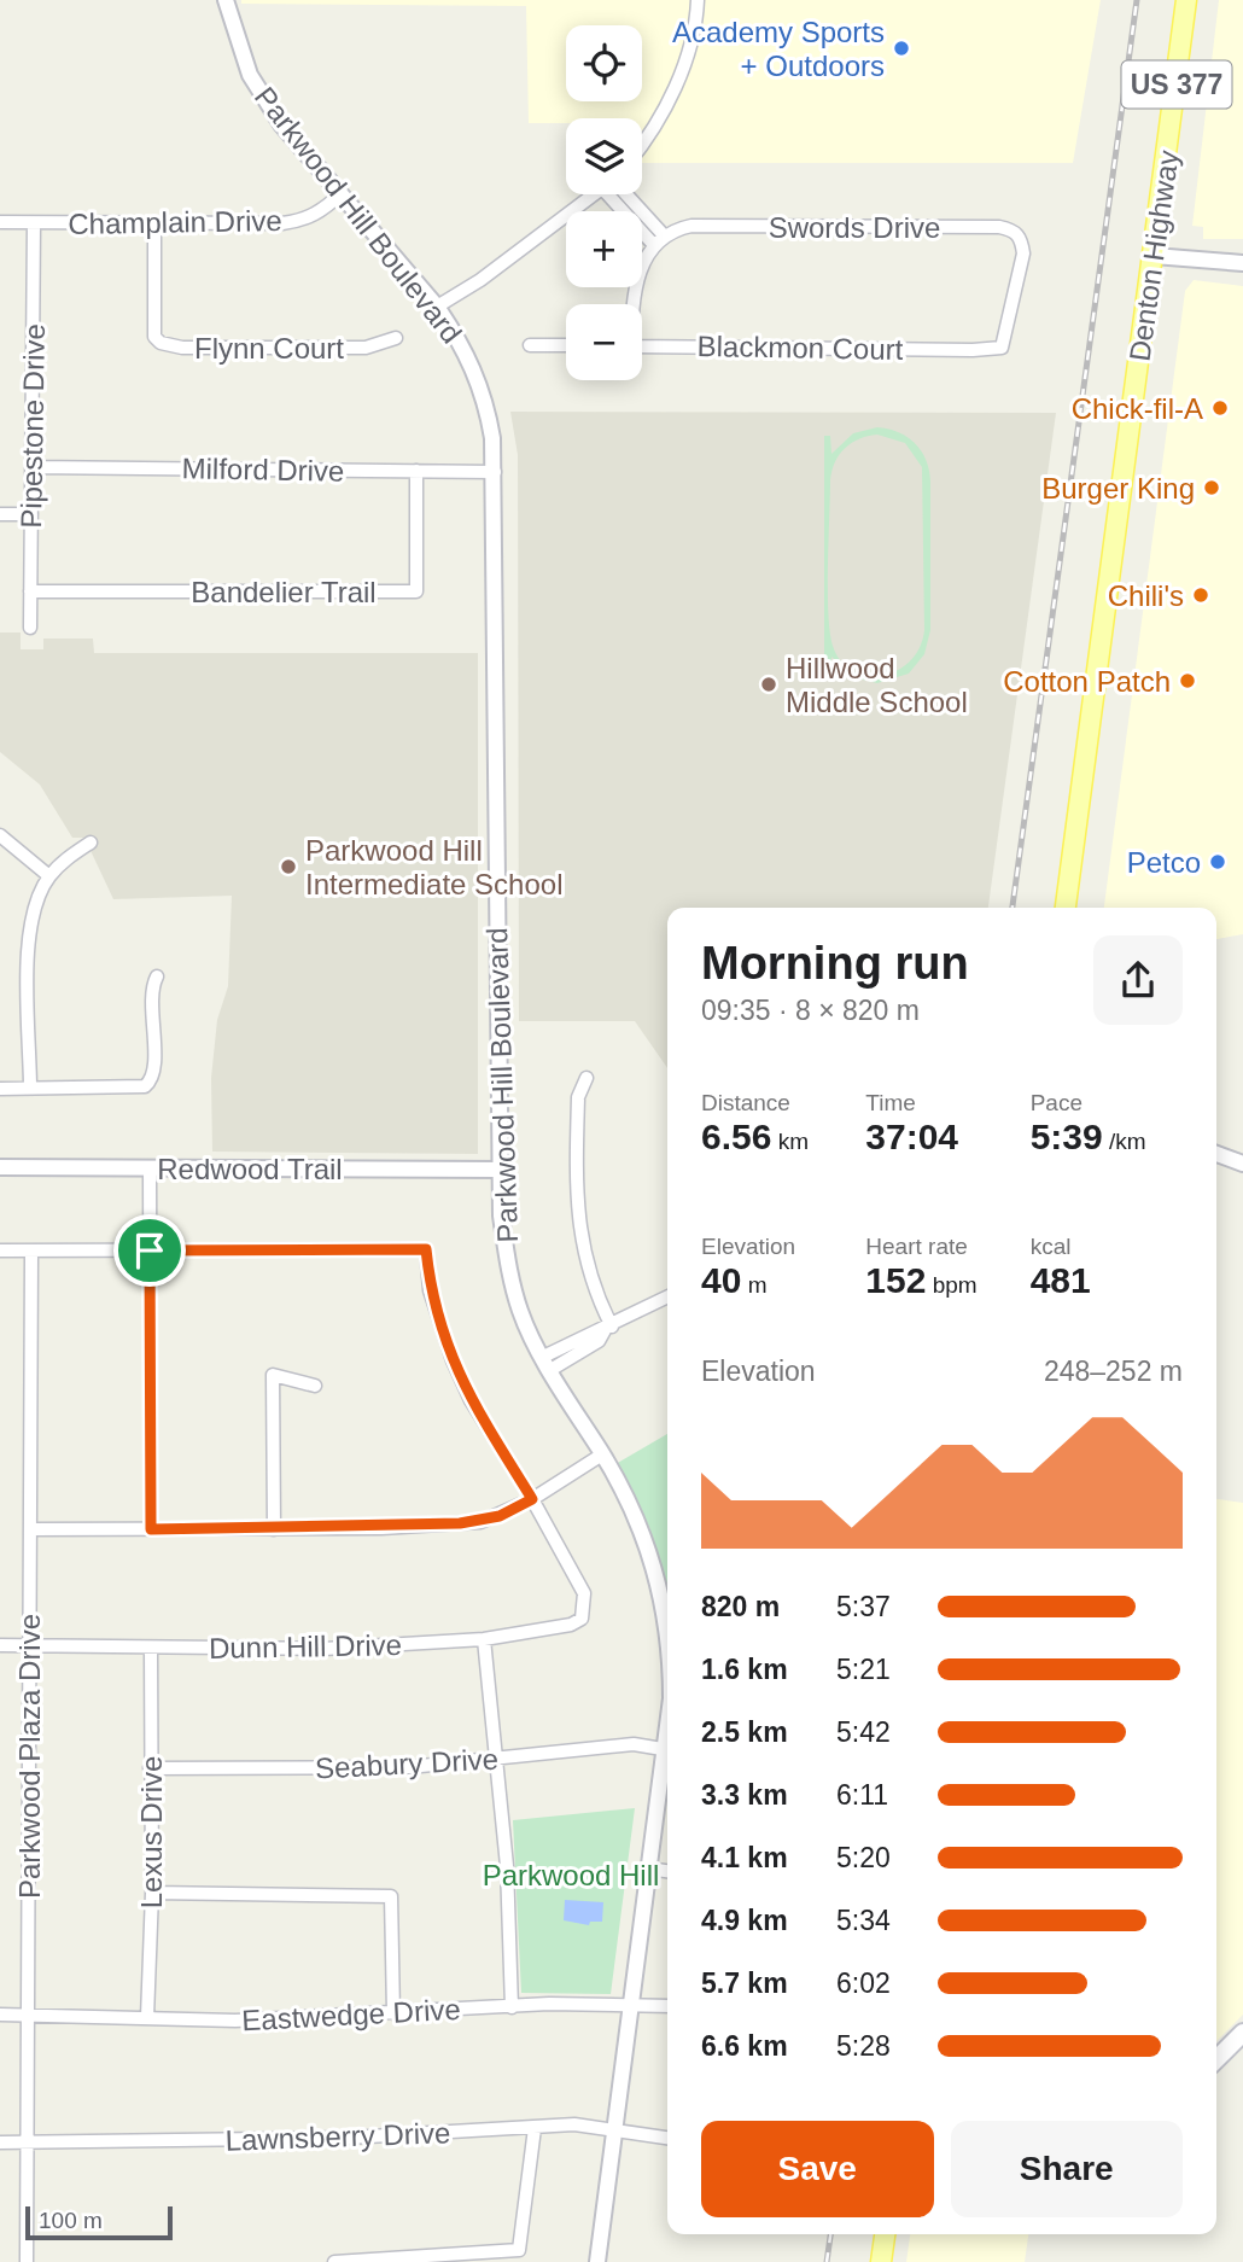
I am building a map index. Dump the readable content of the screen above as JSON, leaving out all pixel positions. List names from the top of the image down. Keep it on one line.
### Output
{"streets":{"main road":["US 377","Denton Highway"],"street":["Parkwood Hill Boulevard","Champlain Drive","Swords Drive","Flynn Court","Blackmon Court","Pipestone Drive","Milford Drive","Bandelier Trail","Redwood Trail","Dunn Hill Drive","Parkwood Plaza Drive","Seabury Drive","Lexus Drive","Eastwedge Drive","Lawnsberry Drive"]},"crossings":[["Parkwood Hill Boulevard","Champlain Drive"],["Parkwood Hill Boulevard","Milford Drive"],["Parkwood Hill Boulevard","Redwood Trail"],["Parkwood Hill Boulevard","Seabury Drive"],["Parkwood Hill Boulevard","Eastwedge Drive"],["Parkwood Hill Boulevard","Lawnsberry Drive"],["Champlain Drive","Flynn Court"],["Champlain Drive","Pipestone Drive"],["Swords Drive","Blackmon Court"],["Pipestone Drive","Milford Drive"],["Pipestone Drive","Bandelier Trail"],["Milford Drive","Bandelier Trail"],["Dunn Hill Drive","Parkwood Plaza Drive"],["Dunn Hill Drive","Lexus Drive"],["Parkwood Plaza Drive","Eastwedge Drive"],["Parkwood Plaza Drive","Lawnsberry Drive"],["Seabury Drive","Lexus Drive"],["Lexus Drive","Eastwedge Drive"]],"parks":["Parkwood Hill"],"places":["Academy Sports + Outdoors","Chick-fil-A","Burger King","Chili's","Cotton Patch","Hillwood Middle School","Petco","Parkwood Hill Intermediate School"],"scale_bar":"100 m","page":{"map_buttons":["+","−"],"heading":["Morning run","09:35 · 8 × 820 m"],"stats":[["Distance","6.56 km"],["Time","37:04"],["Pace","5:39 /km"],["Elevation","40 m"],["Heart rate","152 bpm"],["kcal","481"]],"chart":["Elevation","248–252 m"],"list":[{"name":"820 m","note":"5:37"},{"name":"1.6 km","note":"5:21"},{"name":"2.5 km","note":"5:42"},{"name":"3.3 km","note":"6:11"},{"name":"4.1 km","note":"5:20"},{"name":"4.9 km","note":"5:34"},{"name":"5.7 km","note":"6:02"},{"name":"6.6 km","note":"5:28"}],"buttons":["Save","Share"],"scale":"100 m"}}
